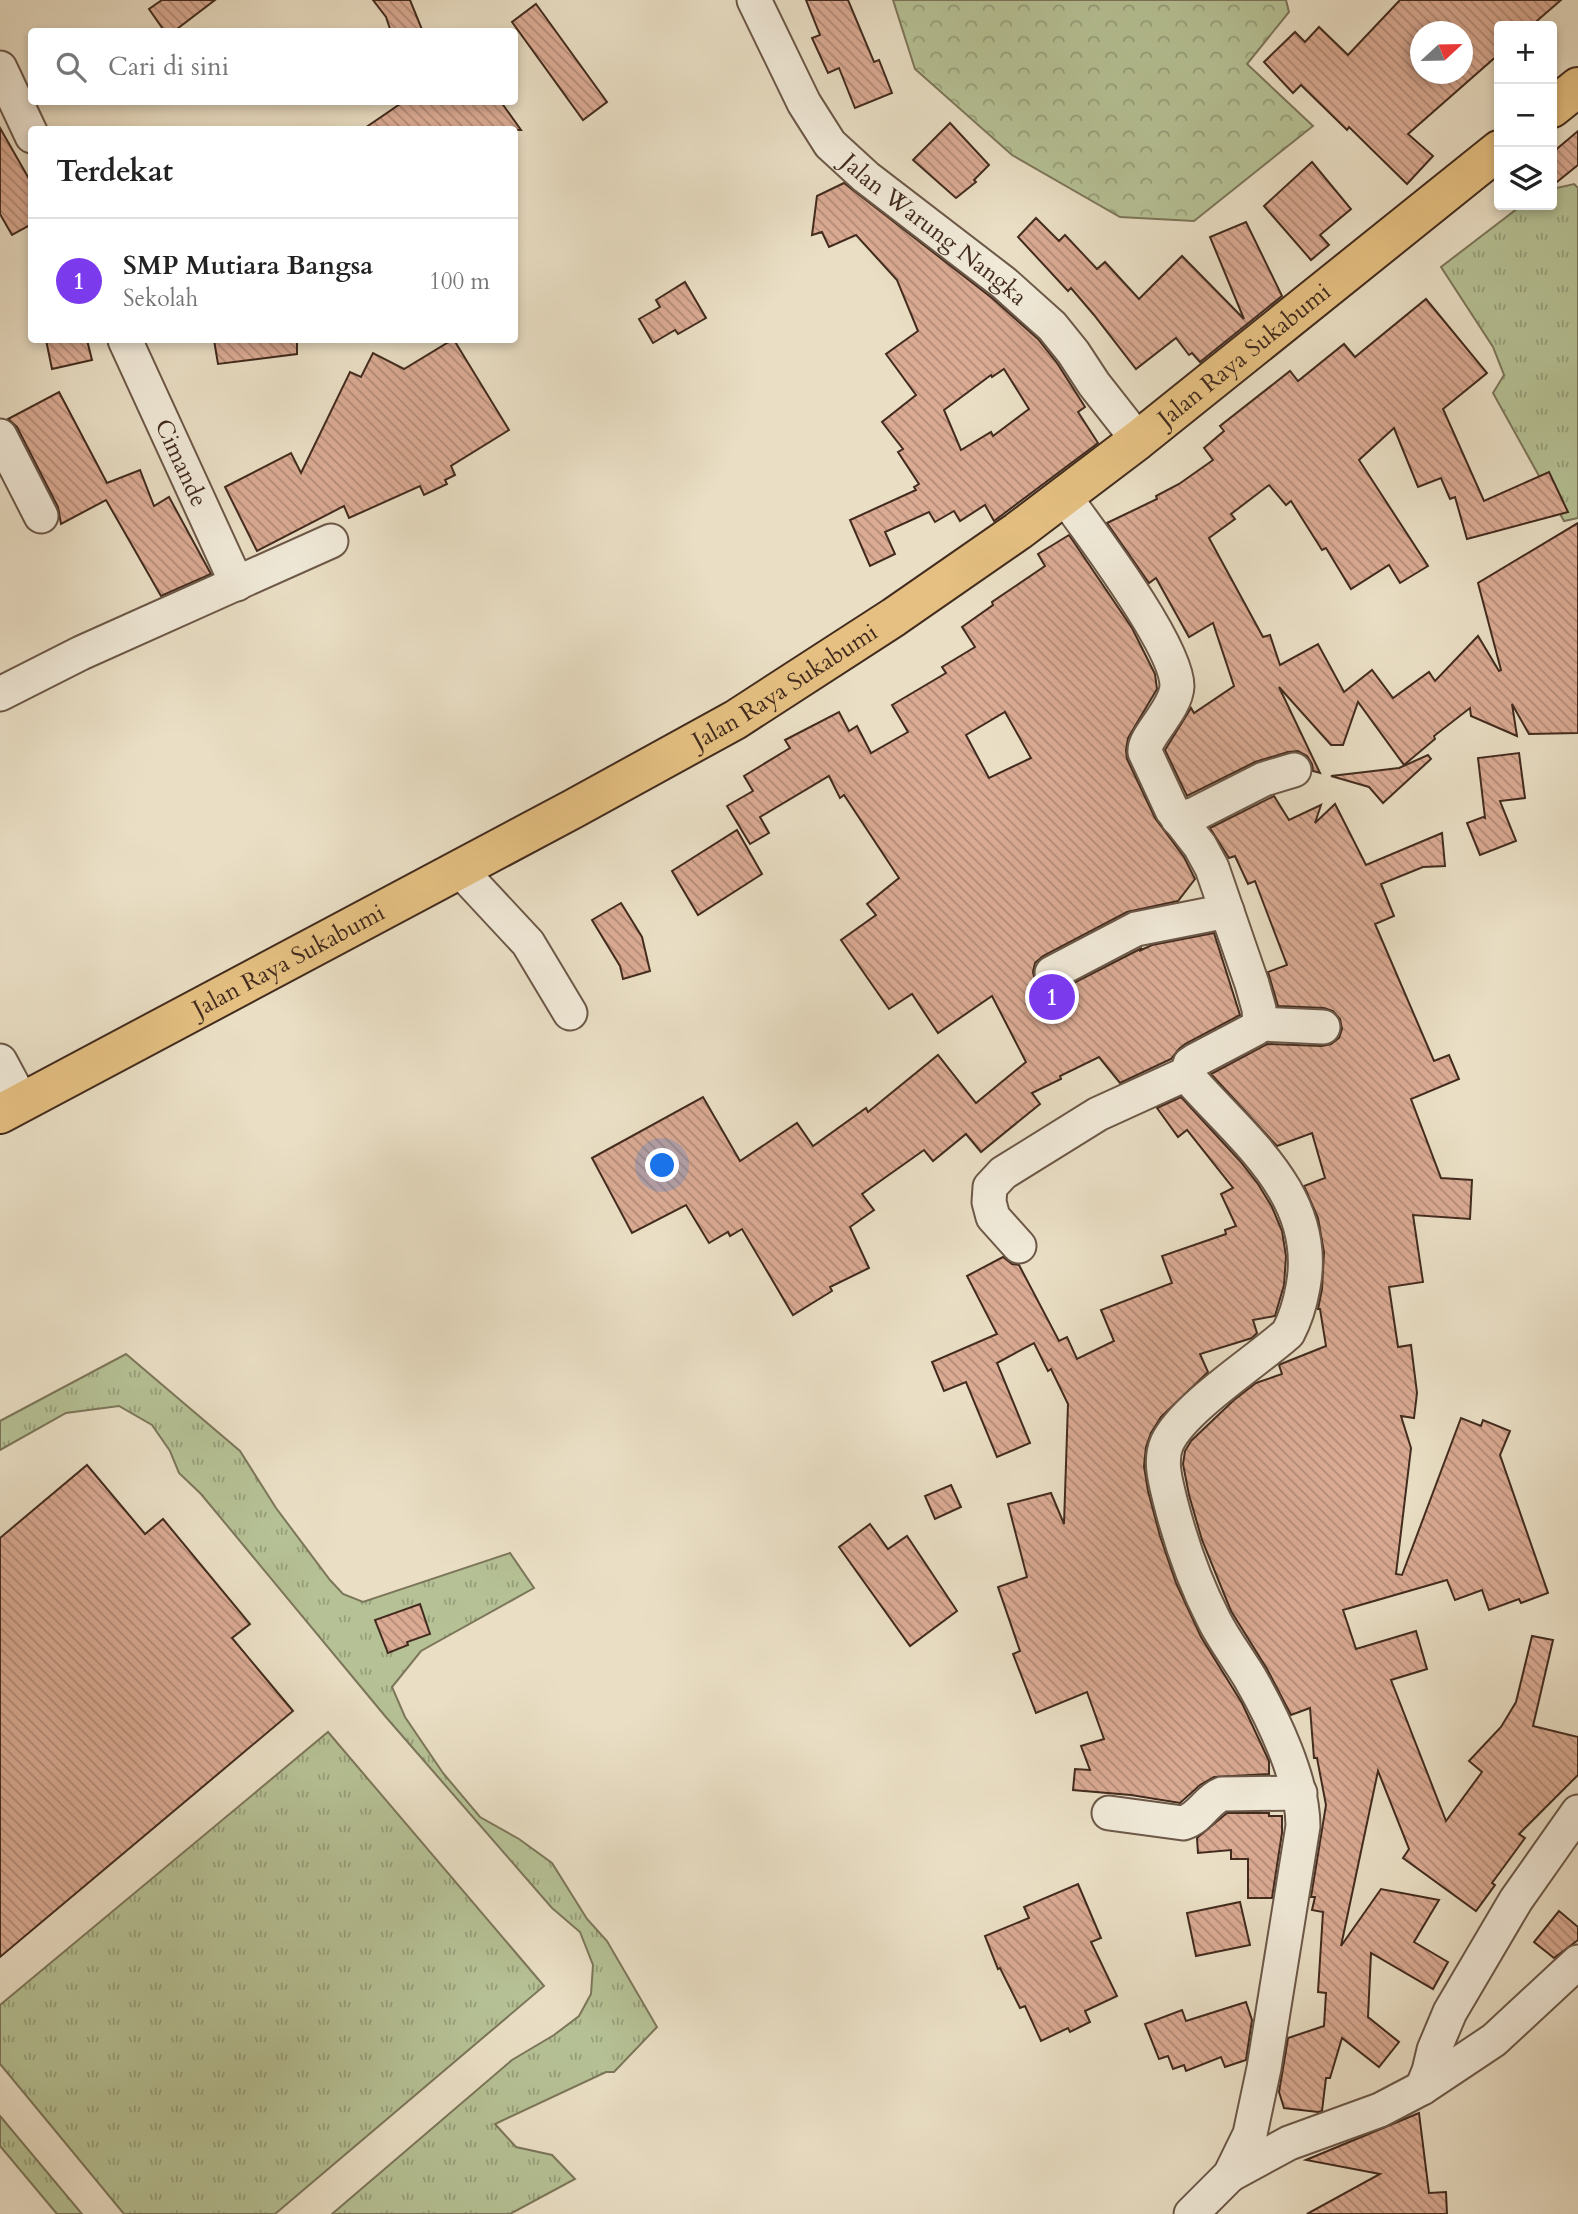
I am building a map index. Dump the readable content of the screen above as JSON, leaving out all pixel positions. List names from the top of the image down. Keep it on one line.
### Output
{"streets":{"highway":["Jalan Raya Sukabumi"],"street":["Jalan Warung Nangka","Cimande"]},"crossings":[["Jalan Warung Nangka","Jalan Raya Sukabumi"]],"north":"right","page":{"map_buttons":["+","−"],"search":"Cari di sini","heading":"Terdekat","list":[{"mark":"1","name":"SMP Mutiara Bangsa","note":"Sekolah","value":"100 m"}],"pins":"1"}}
